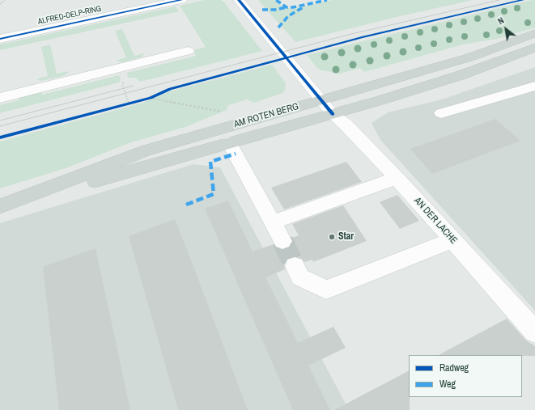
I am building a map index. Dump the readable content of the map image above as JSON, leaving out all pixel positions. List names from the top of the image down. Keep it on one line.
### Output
{"streets":{"main road":["AM ROTEN BERG"],"street":["ALFRED-DELP-RING","AN DER LACHE"]},"crossings":[["AM ROTEN BERG","AN DER LACHE"]],"places":["Star"],"legend":["Radweg","Weg"],"north":"top left"}
